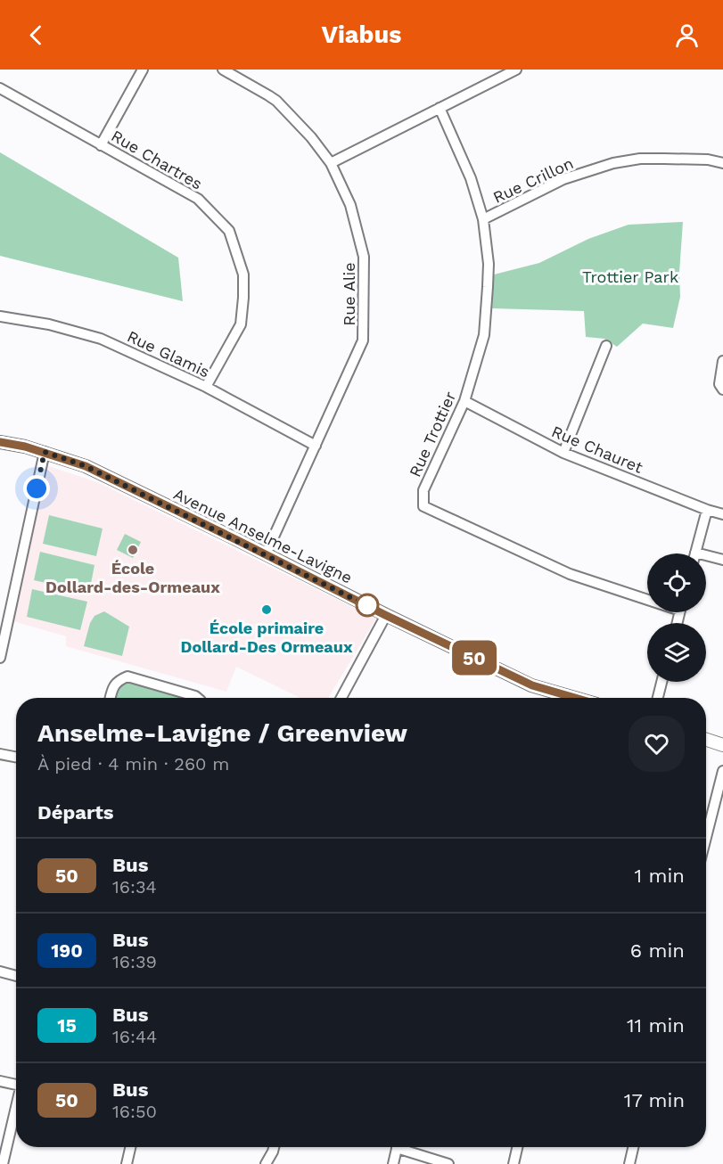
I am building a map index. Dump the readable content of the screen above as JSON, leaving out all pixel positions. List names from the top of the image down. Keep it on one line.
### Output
{"streets":{"street":["Rue Chartres","Rue Crillon","Rue Alie","Rue Glamis","Rue Trottier","Rue Chauret","Avenue Anselme-Lavigne"]},"crossings":[["Rue Chartres","Rue Glamis"],["Rue Crillon","Rue Trottier"],["Rue Alie","Rue Glamis"],["Rue Alie","Avenue Anselme-Lavigne"],["Rue Trottier","Rue Chauret"]],"parks":["Trottier Park"],"places":["École Dollard-des-Ormeaux","École primaire Dollard-Des Ormeaux"],"lines":["bus line 50"],"page":{"header":"Viabus","on_map":"50","heading":[["Anselme-Lavigne / Greenview","À pied · 4 min · 260 m"],"Départs"],"list":[{"mark":"50","name":"Bus","note":"16:34","value":"1 min"},{"mark":"190","name":"Bus","note":"16:39","value":"6 min"},{"mark":"15","name":"Bus","note":"16:44","value":"11 min"},{"mark":"50","name":"Bus","note":"16:50","value":"17 min"}]}}
